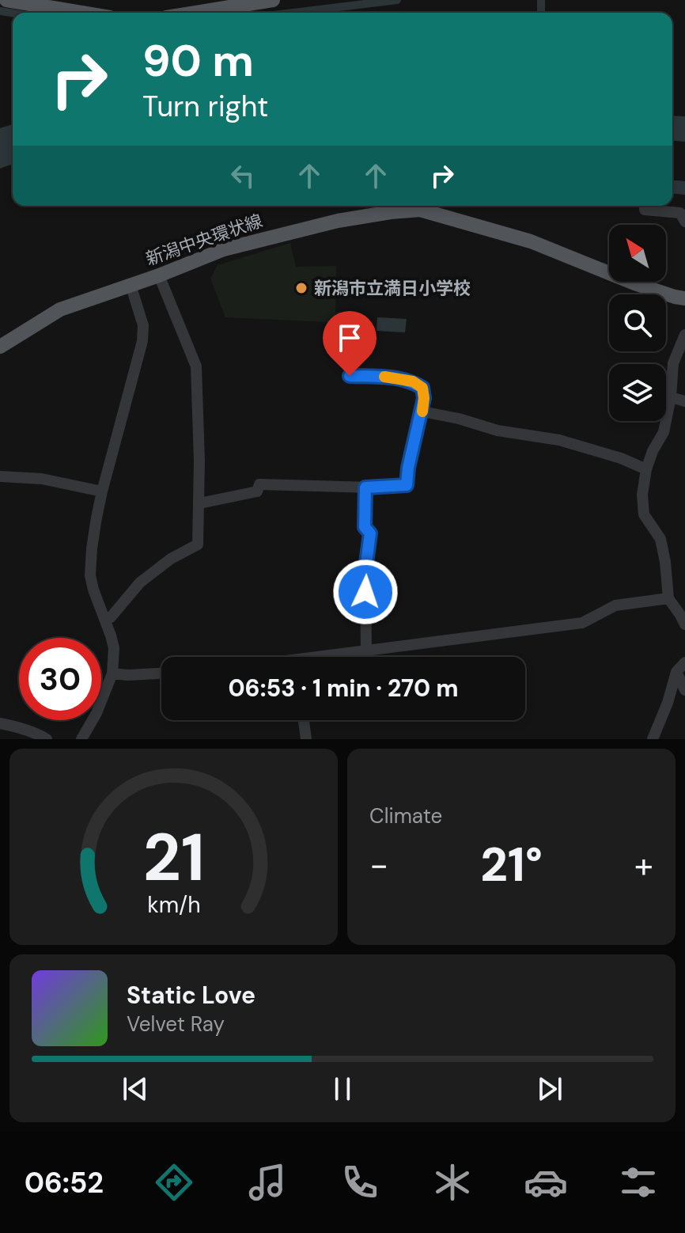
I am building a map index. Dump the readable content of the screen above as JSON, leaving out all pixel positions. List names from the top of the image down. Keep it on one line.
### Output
{"streets":{"main road":["新潟中央環状線"]},"places":["新潟市立満日小学校"],"north":"top left","page":{"turn":["90 m","Turn right"],"limit":"30","trip":"06:53 · 1 min · 270 m","tile":"Climate","heat":["−","21°","+"],"song":["Static Love","Velvet Ray"],"tabs":"06:52","gauge":["21","km/h"]}}
